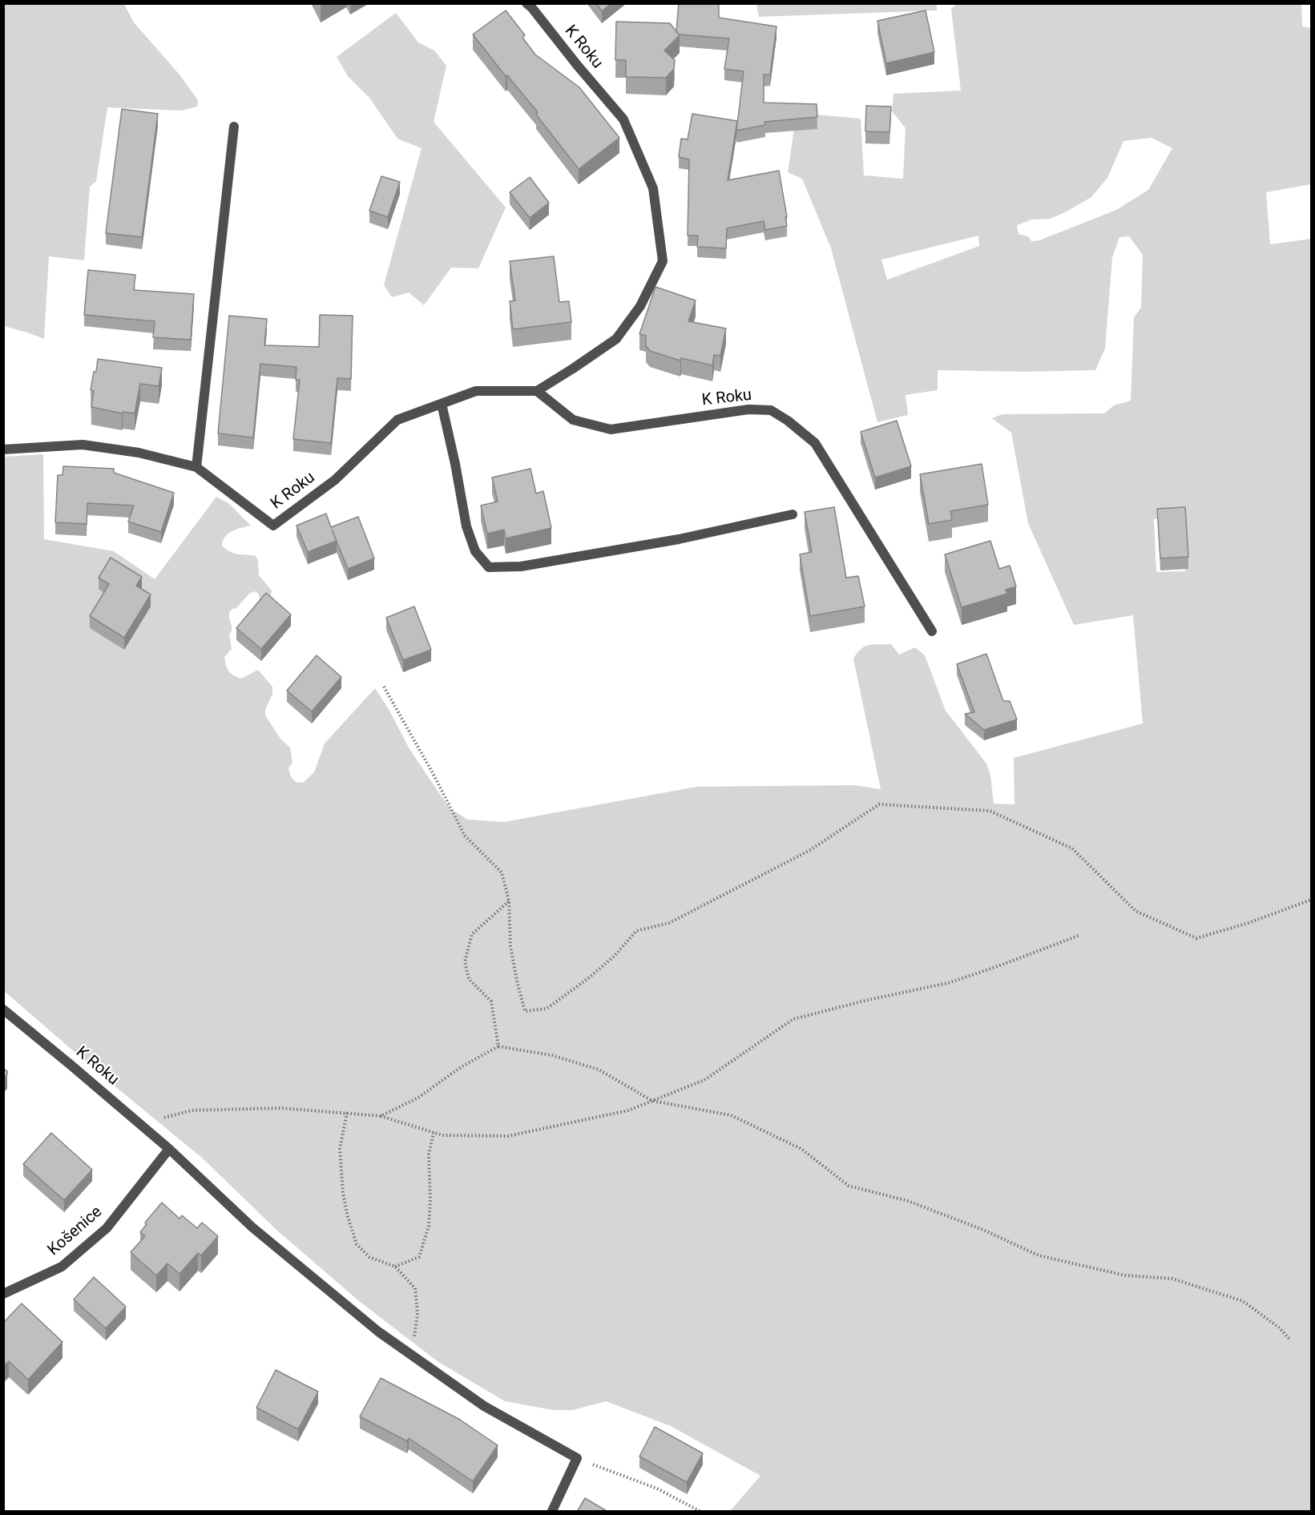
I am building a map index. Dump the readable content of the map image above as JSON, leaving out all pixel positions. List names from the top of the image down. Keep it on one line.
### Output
{"streets":{"street":["K Roku","Košenice"]},"crossings":[["K Roku","Košenice"]]}
